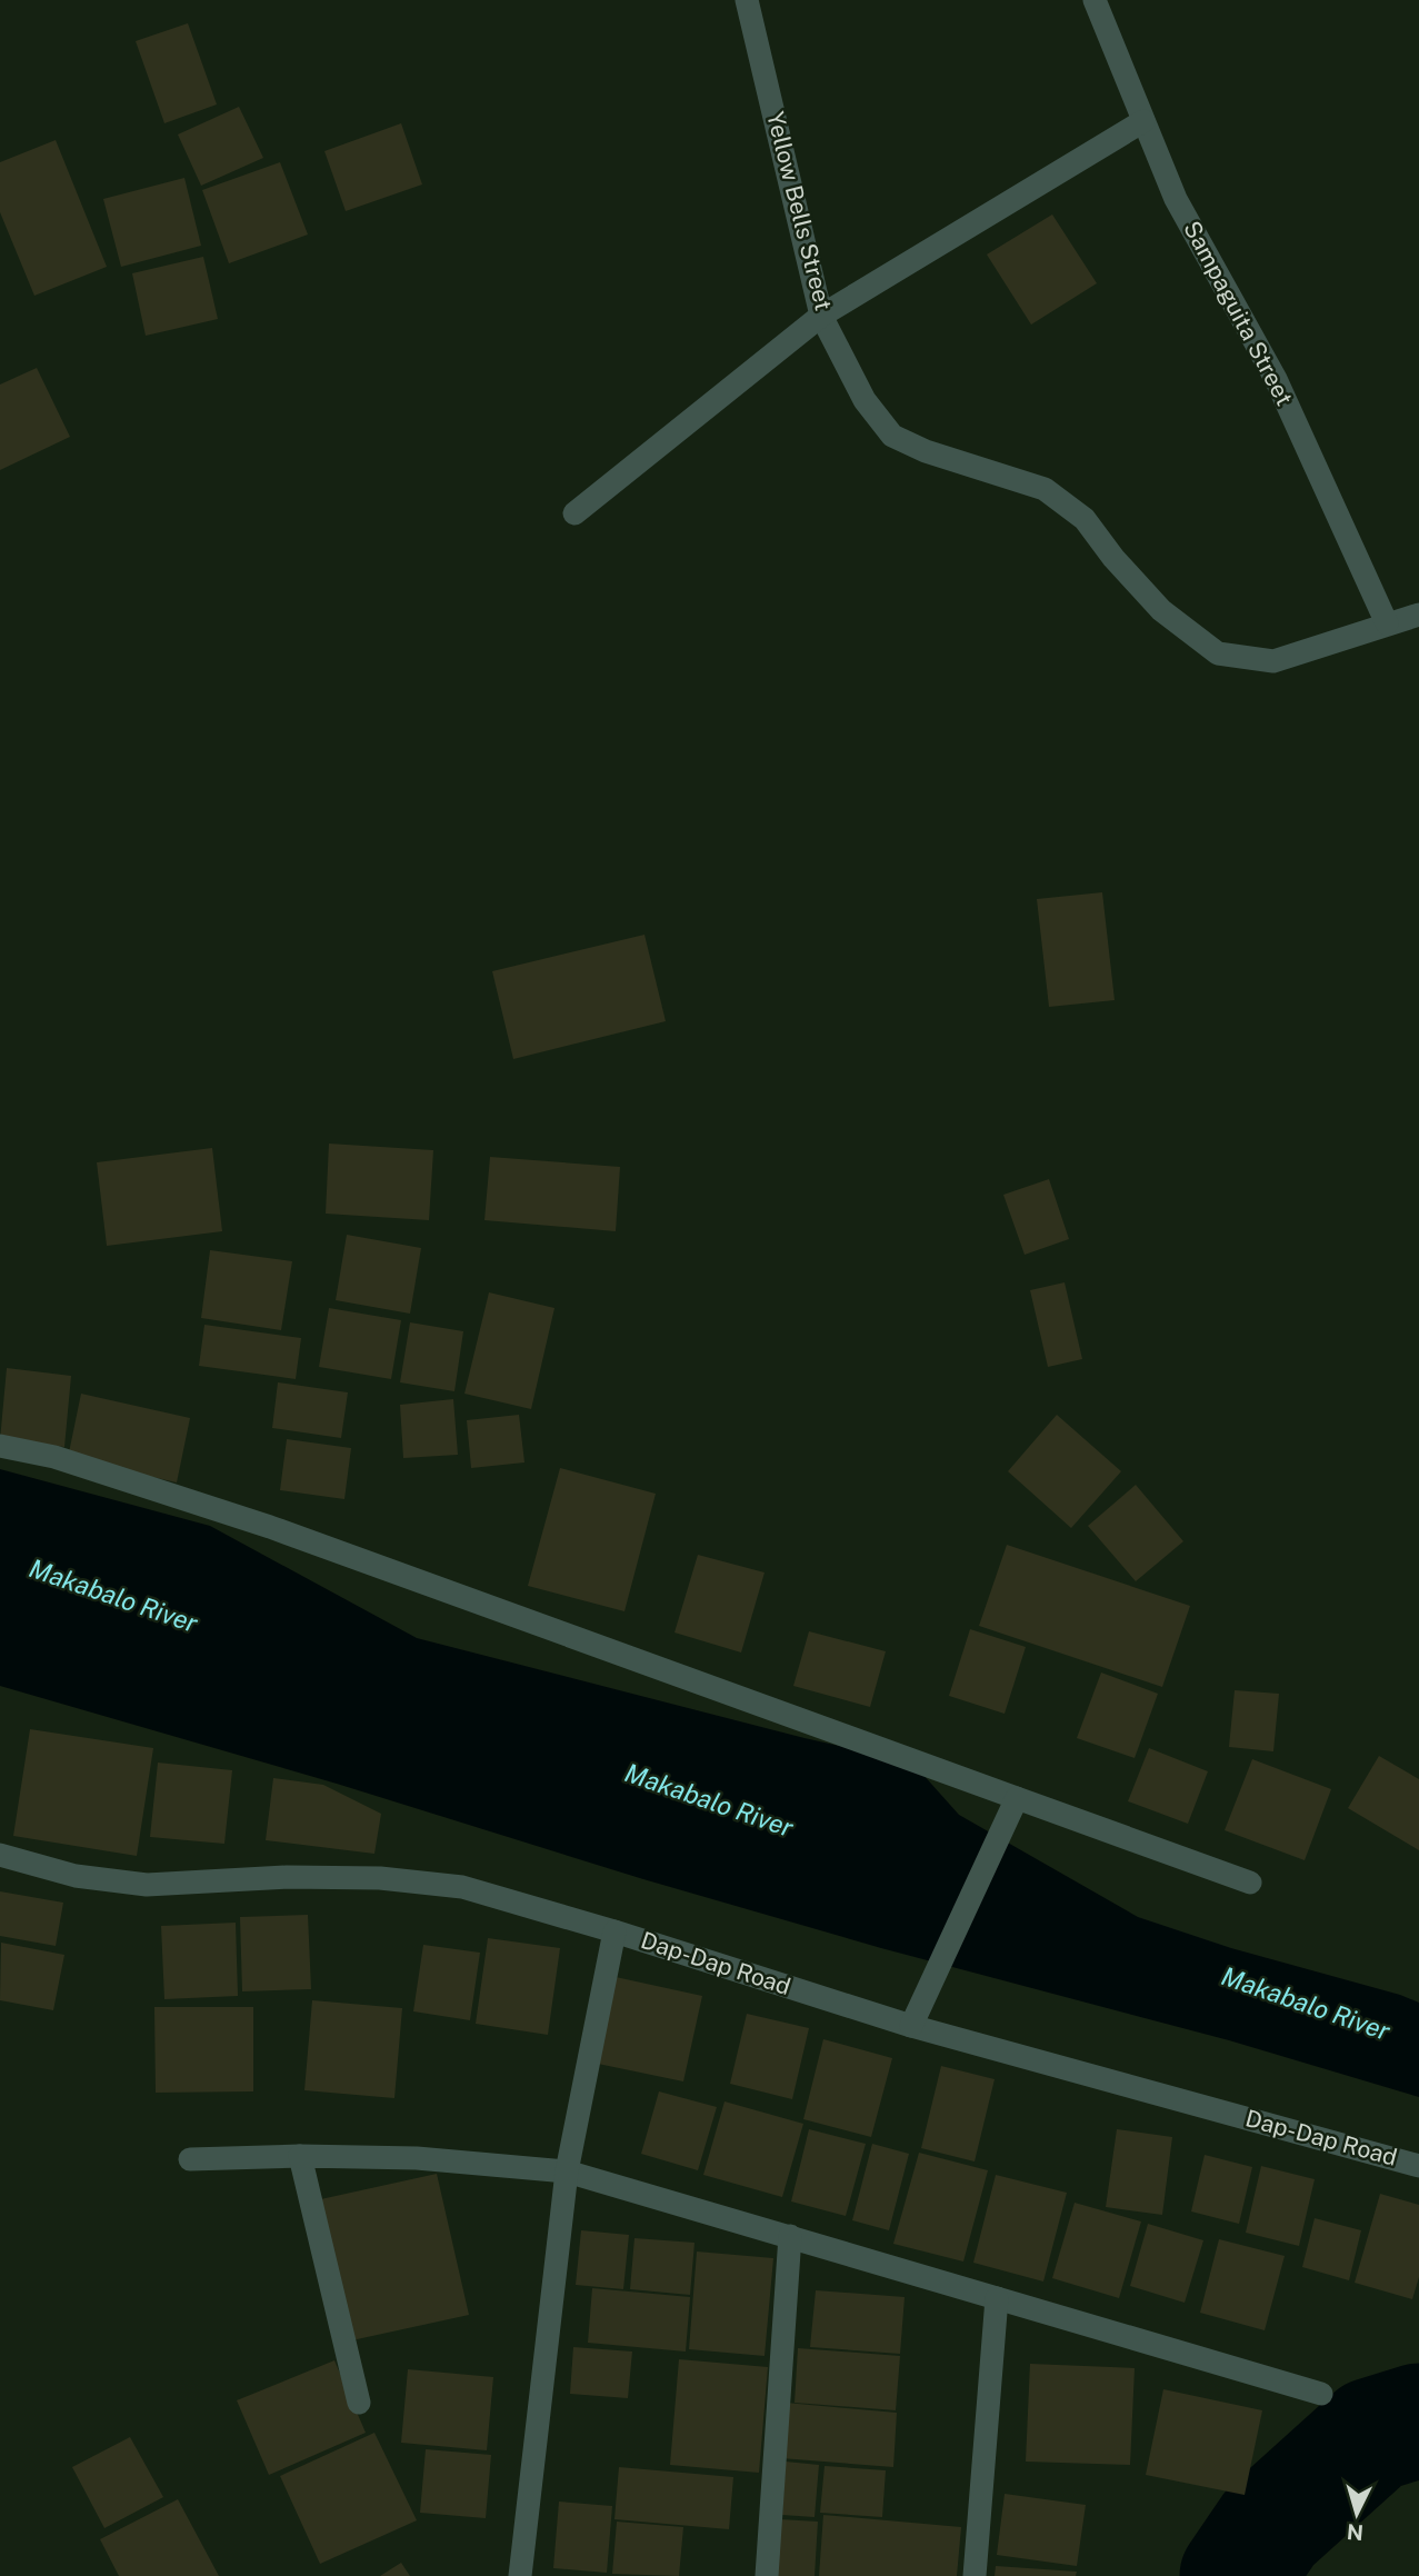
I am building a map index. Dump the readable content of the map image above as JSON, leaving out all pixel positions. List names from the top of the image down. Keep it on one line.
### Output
{"streets":{"street":["Yellow Bells Street","Sampaguita Street","Dap-Dap Road"]},"crossings":[["Yellow Bells Street","Sampaguita Street"]],"water":["Makabalo River"],"north":"bottom"}
